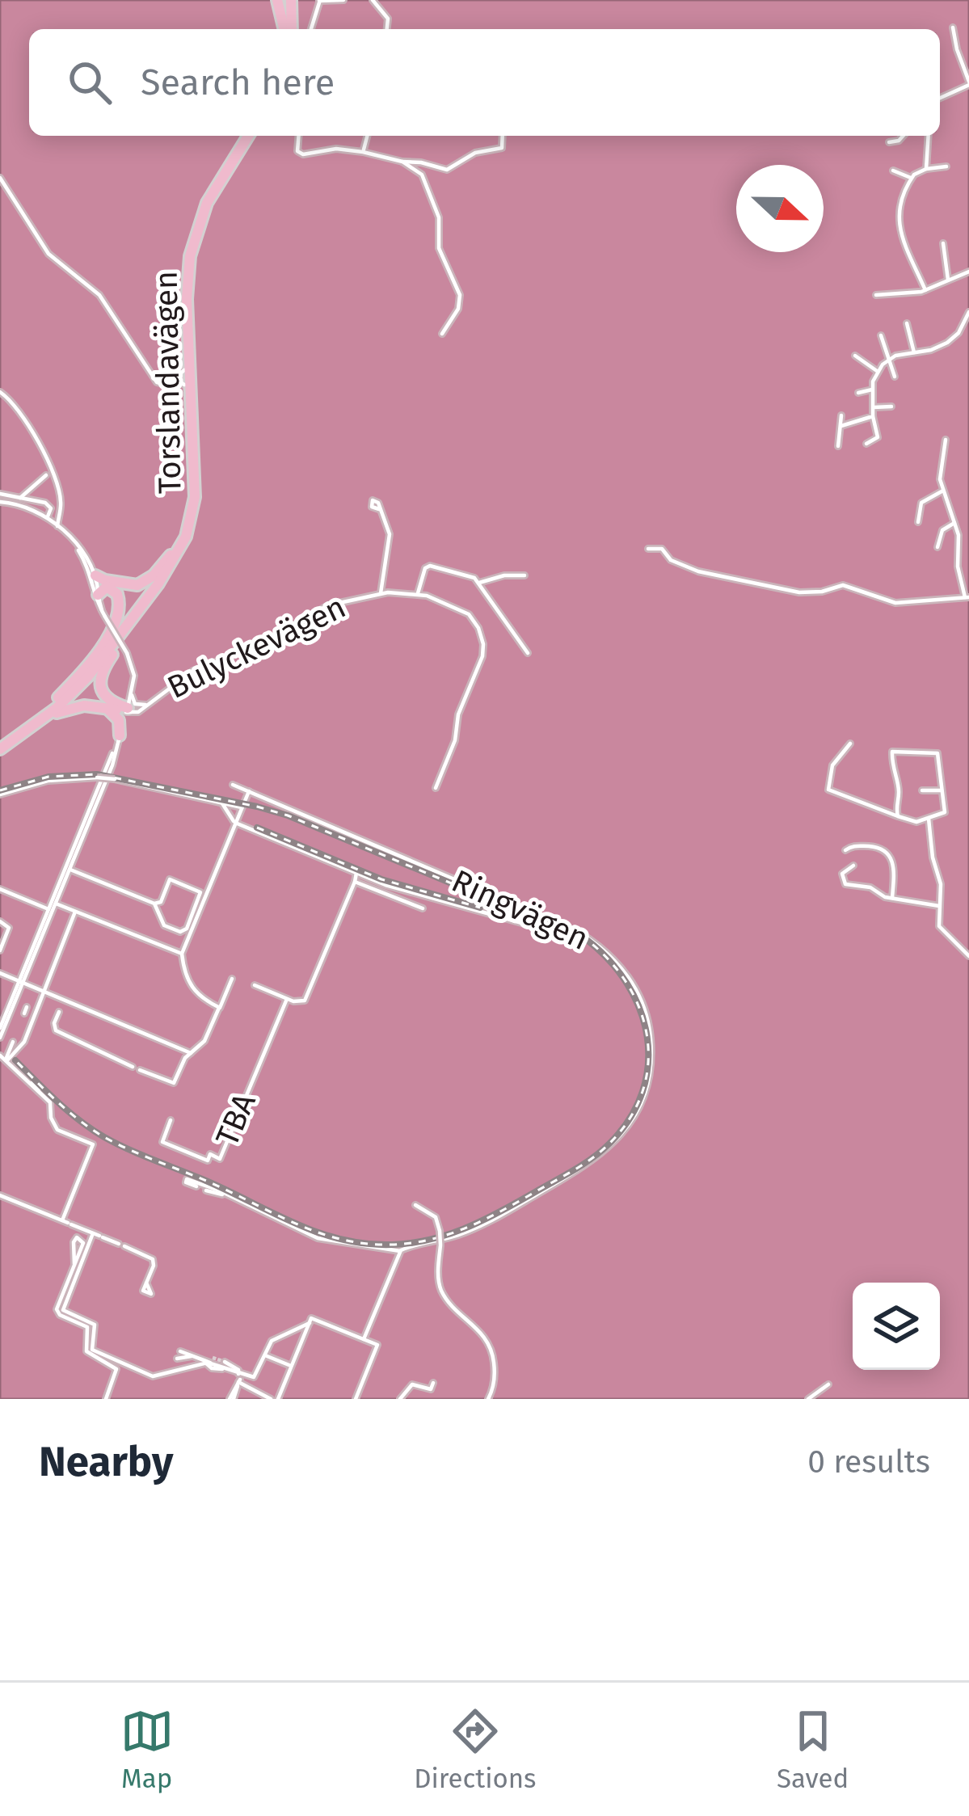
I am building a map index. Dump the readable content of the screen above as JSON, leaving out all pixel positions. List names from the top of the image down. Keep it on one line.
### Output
{"streets":{"main road":["Torslandavägen"],"street":["Bulyckevägen","Ringvägen","TBA"]},"north":"right","page":{"search":"Search here","heading":["Nearby","0 results"],"nav":["Map","Directions","Saved"]}}
